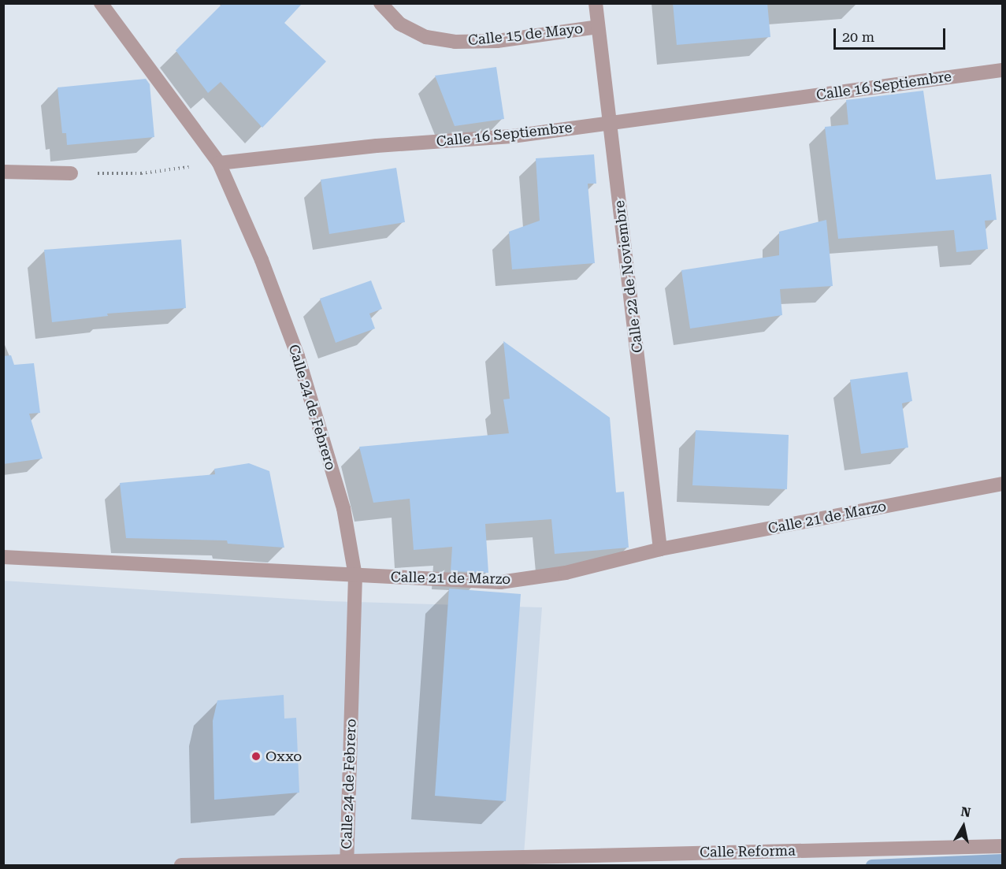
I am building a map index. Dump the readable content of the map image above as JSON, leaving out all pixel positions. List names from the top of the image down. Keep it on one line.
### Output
{"streets":{"street":["Calle 15 de Mayo","Calle 16 Septiembre","Calle 22 de Noviembre","Calle 24 de Febrero","Calle 21 de Marzo","Calle Reforma"]},"crossings":[["Calle 15 de Mayo","Calle 22 de Noviembre"],["Calle 16 Septiembre","Calle 22 de Noviembre"],["Calle 16 Septiembre","Calle 24 de Febrero"],["Calle 22 de Noviembre","Calle 21 de Marzo"],["Calle 24 de Febrero","Calle 21 de Marzo"],["Calle 24 de Febrero","Calle Reforma"]],"places":["Oxxo"],"scale_bar":"20 m","north":"top"}
